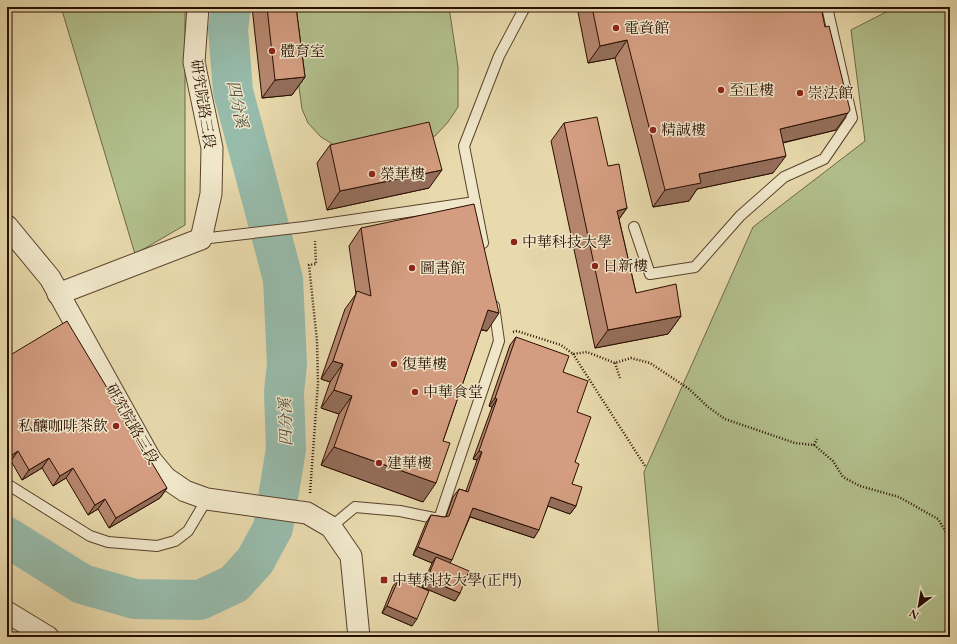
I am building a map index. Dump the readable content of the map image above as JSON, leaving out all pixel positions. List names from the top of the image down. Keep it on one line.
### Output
{"streets":{"street":["研究院路三段"]},"water":["四分溪"],"places":{"other":["電資館","體育室","至正樓","崇法館","精誠樓","榮華樓","中華科技大學","日新樓","圖書館","復華樓","中華食堂","私釀咖啡茶飲","建華樓"],"transit":["中華科技大學(正門)"]},"north":"bottom left"}
